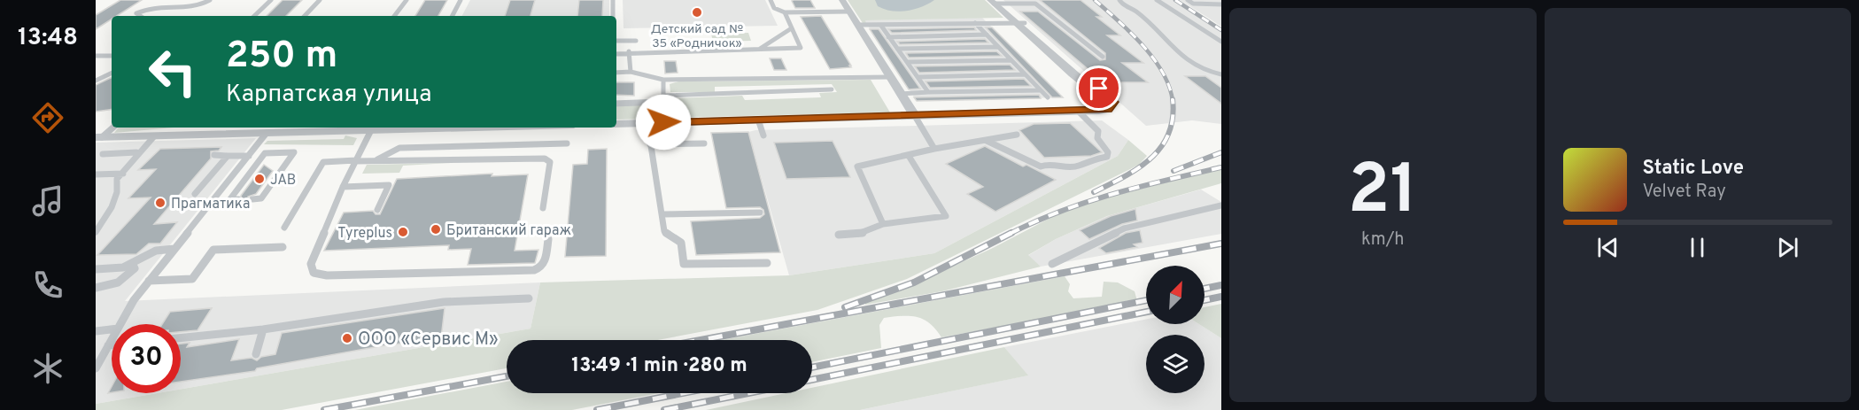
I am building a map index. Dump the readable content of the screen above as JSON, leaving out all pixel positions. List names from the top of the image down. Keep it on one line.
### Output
{"places":["Детский сад № 35 «Родничок»","JAB","Прагматика","Британский гараж","Tyreplus","ООО «Сервис М»"],"north":"top right","page":{"tabs":"13:48","tile":["21","km/h"],"turn":["250 m","Карпатская улица"],"song":["Static Love","Velvet Ray"],"limit":"30","trip":"13:49 · 1 min · 280 m"}}
